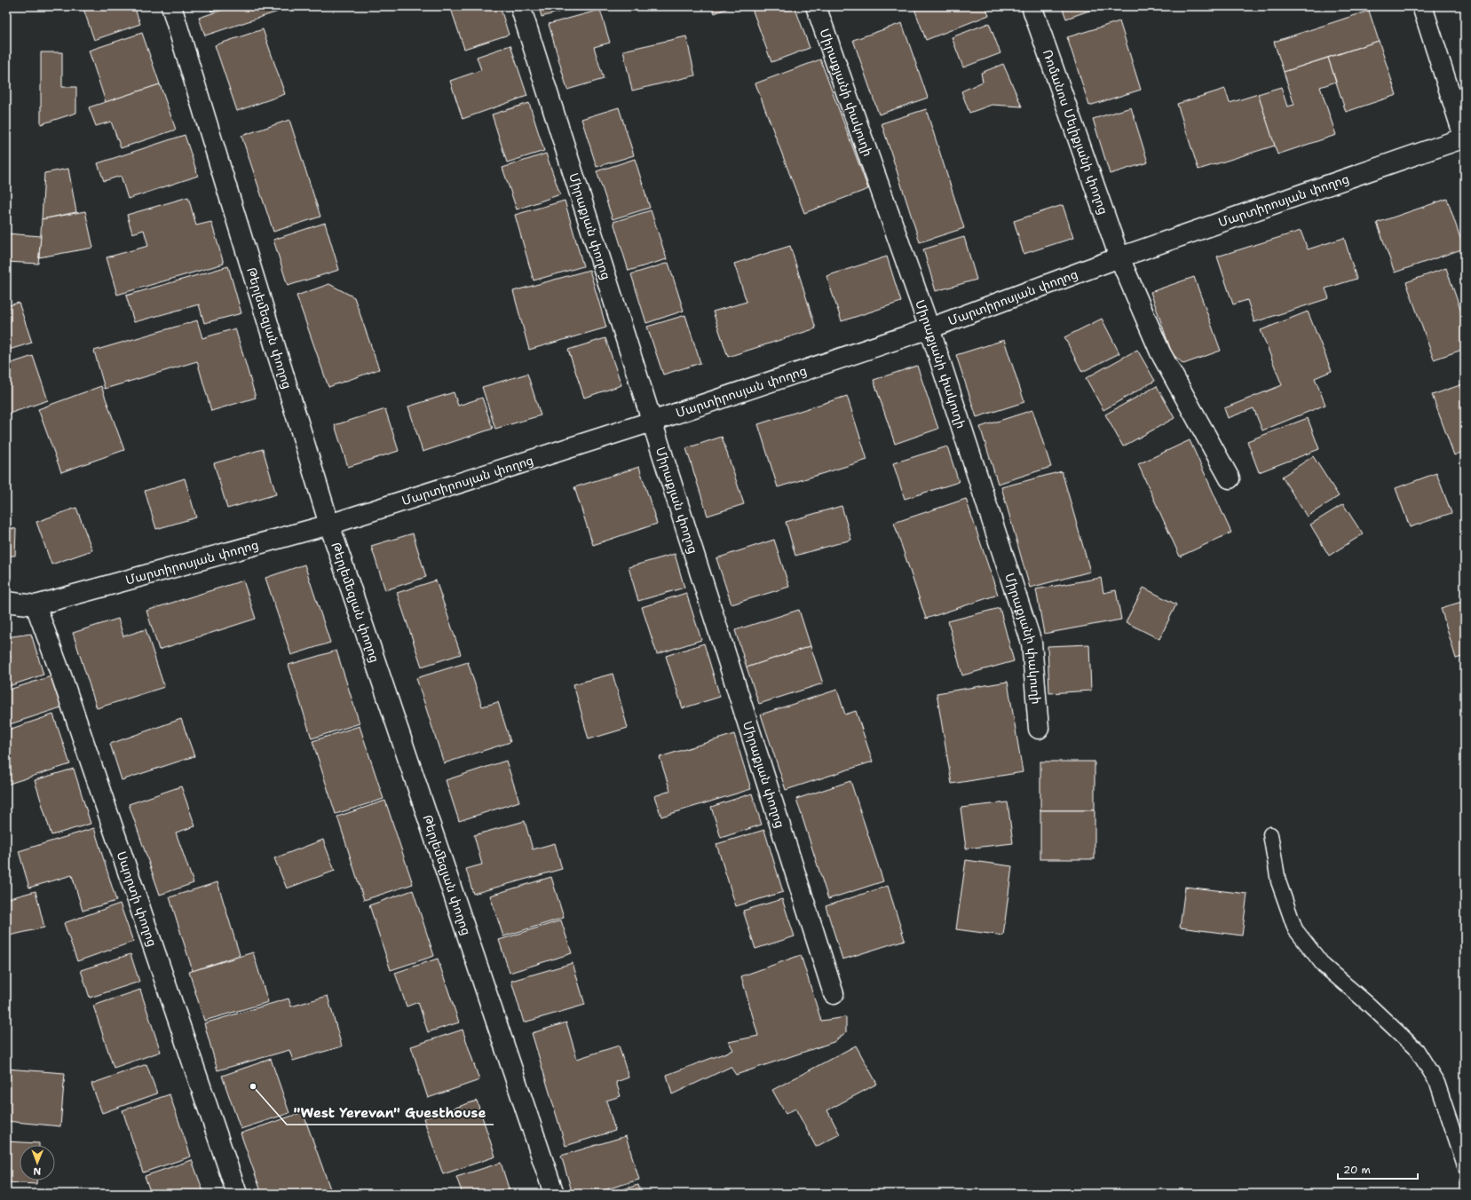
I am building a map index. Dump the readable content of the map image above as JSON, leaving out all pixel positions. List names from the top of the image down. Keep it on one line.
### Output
{"streets":{"street":["Միրաքյանի փակուղի","Ռոմանոս Մելիքյանի փողոց","Մարտիրոսյան փողոց","Միրաքյան փողոց","Թերլեմեզյան փողոց","Սպորտի փողոց"]},"crossings":[["Միրաքյանի փակուղի","Մարտիրոսյան փողոց"],["Ռոմանոս Մելիքյանի փողոց","Մարտիրոսյան փողոց"],["Մարտիրոսյան փողոց","Միրաքյան փողոց"],["Մարտիրոսյան փողոց","Թերլեմեզյան փողոց"],["Մարտիրոսյան փողոց","Սպորտի փողոց"]],"places":["\"West Yerevan\" Guesthouse"],"scale_bar":"20 m","north":"bottom"}
